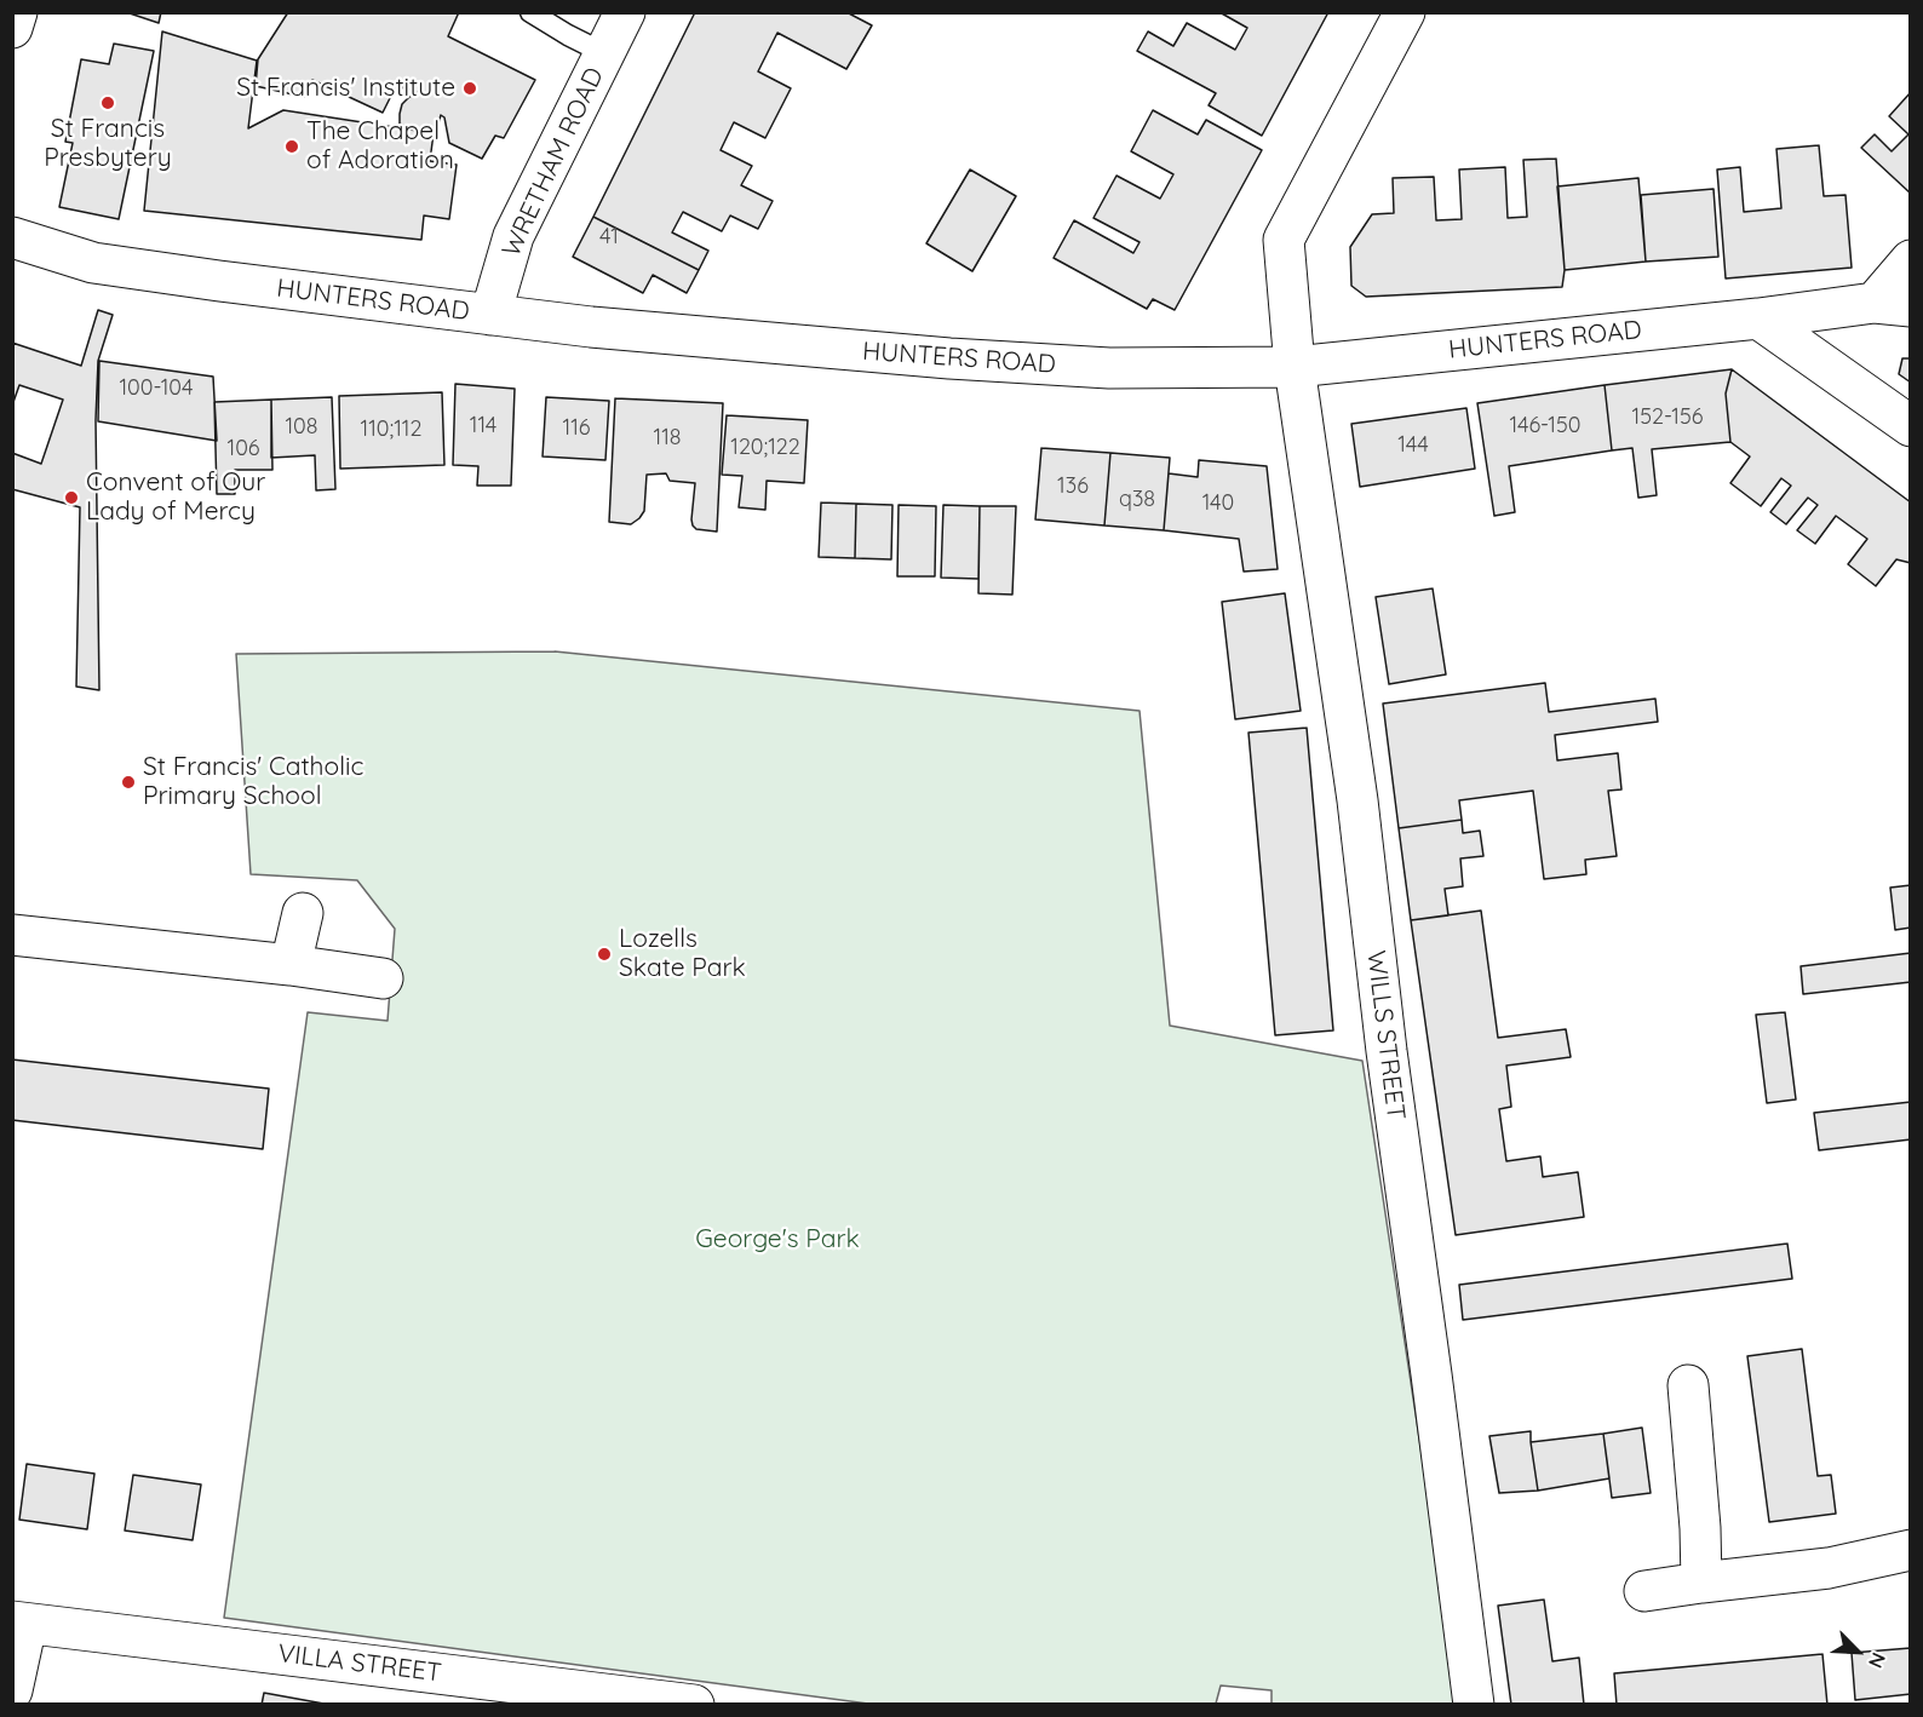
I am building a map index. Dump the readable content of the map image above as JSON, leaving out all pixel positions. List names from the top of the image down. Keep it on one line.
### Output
{"streets":{"street":["WRETHAM ROAD","HUNTERS ROAD","WILLS STREET","VILLA STREET"]},"crossings":[["WRETHAM ROAD","HUNTERS ROAD"],["HUNTERS ROAD","WILLS STREET"]],"parks":["George's Park"],"places":["St Francis' Institute","St Francis Presbytery","The Chapel of Adoration","Convent of Our Lady of Mercy","St Francis' Catholic Primary School","Lozells Skate Park"],"house_numbers":["41","100-104","152-156","114","146-150","108","116","110;112","118","144","120;122","106","136","q38","140"],"north":"bottom right"}
